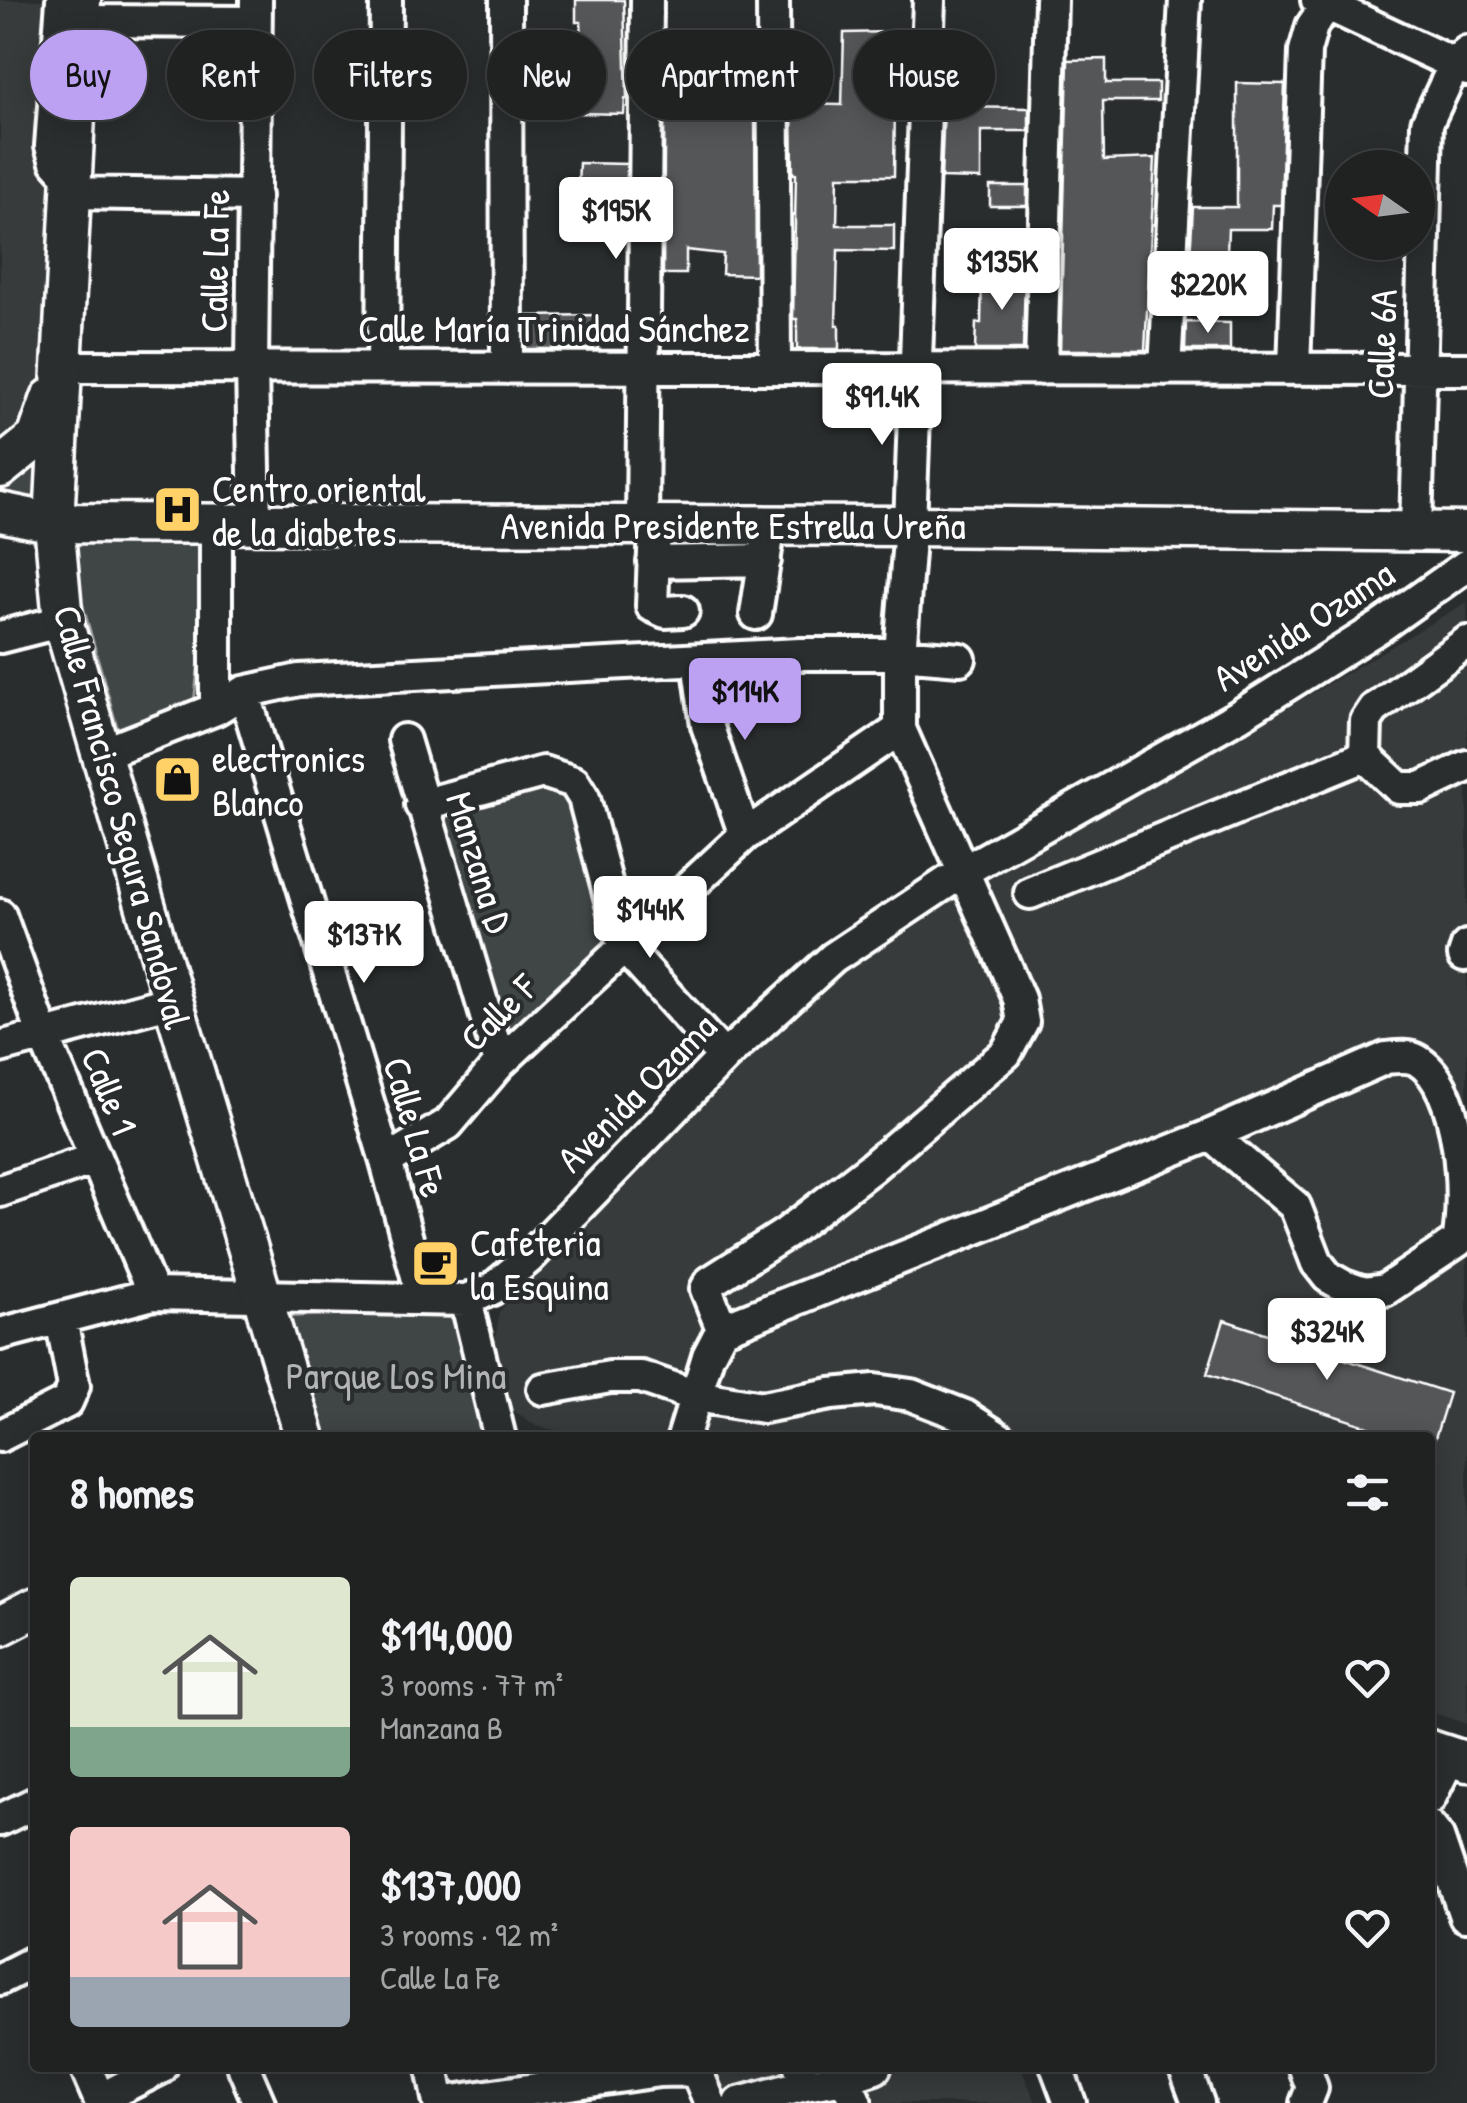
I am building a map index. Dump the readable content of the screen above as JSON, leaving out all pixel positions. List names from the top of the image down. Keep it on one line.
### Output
{"streets":{"main road":["Avenida Presidente Estrella Ureña","Calle Francisco Segura Sandoval"],"street":["Calle La Fe","Calle María Trinidad Sánchez","Calle 6A","Avenida Ozama","Manzana D","Calle F","Calle 1"]},"crossings":[["Calle La Fe","Calle María Trinidad Sánchez"],["Calle La Fe","Avenida Presidente Estrella Ureña"],["Calle La Fe","Calle F"],["Calle María Trinidad Sánchez","Calle 6A"],["Calle María Trinidad Sánchez","Calle Francisco Segura Sandoval"],["Calle 6A","Avenida Presidente Estrella Ureña"],["Avenida Presidente Estrella Ureña","Calle Francisco Segura Sandoval"],["Manzana D","Calle F"]],"parks":["Parque Los Mina"],"places":{"hospital":["Centro oriental de la diabetes"],"shop":["electronics Blanco"],"cafe":["Cafeteria la Esquina"]},"north":"left","page":{"chip":["Buy","Rent","Filters","New","Apartment","House"],"price":["$195K","$135K","$220K","$91.4K","$114K","$144K","$137K","$324K"],"heading":"8 homes","list":[{"name":"$114,000","note":"3 rooms · 77 m² · Manzana B"},{"name":"$137,000","note":"3 rooms · 92 m² · Calle La Fe"}]}}
